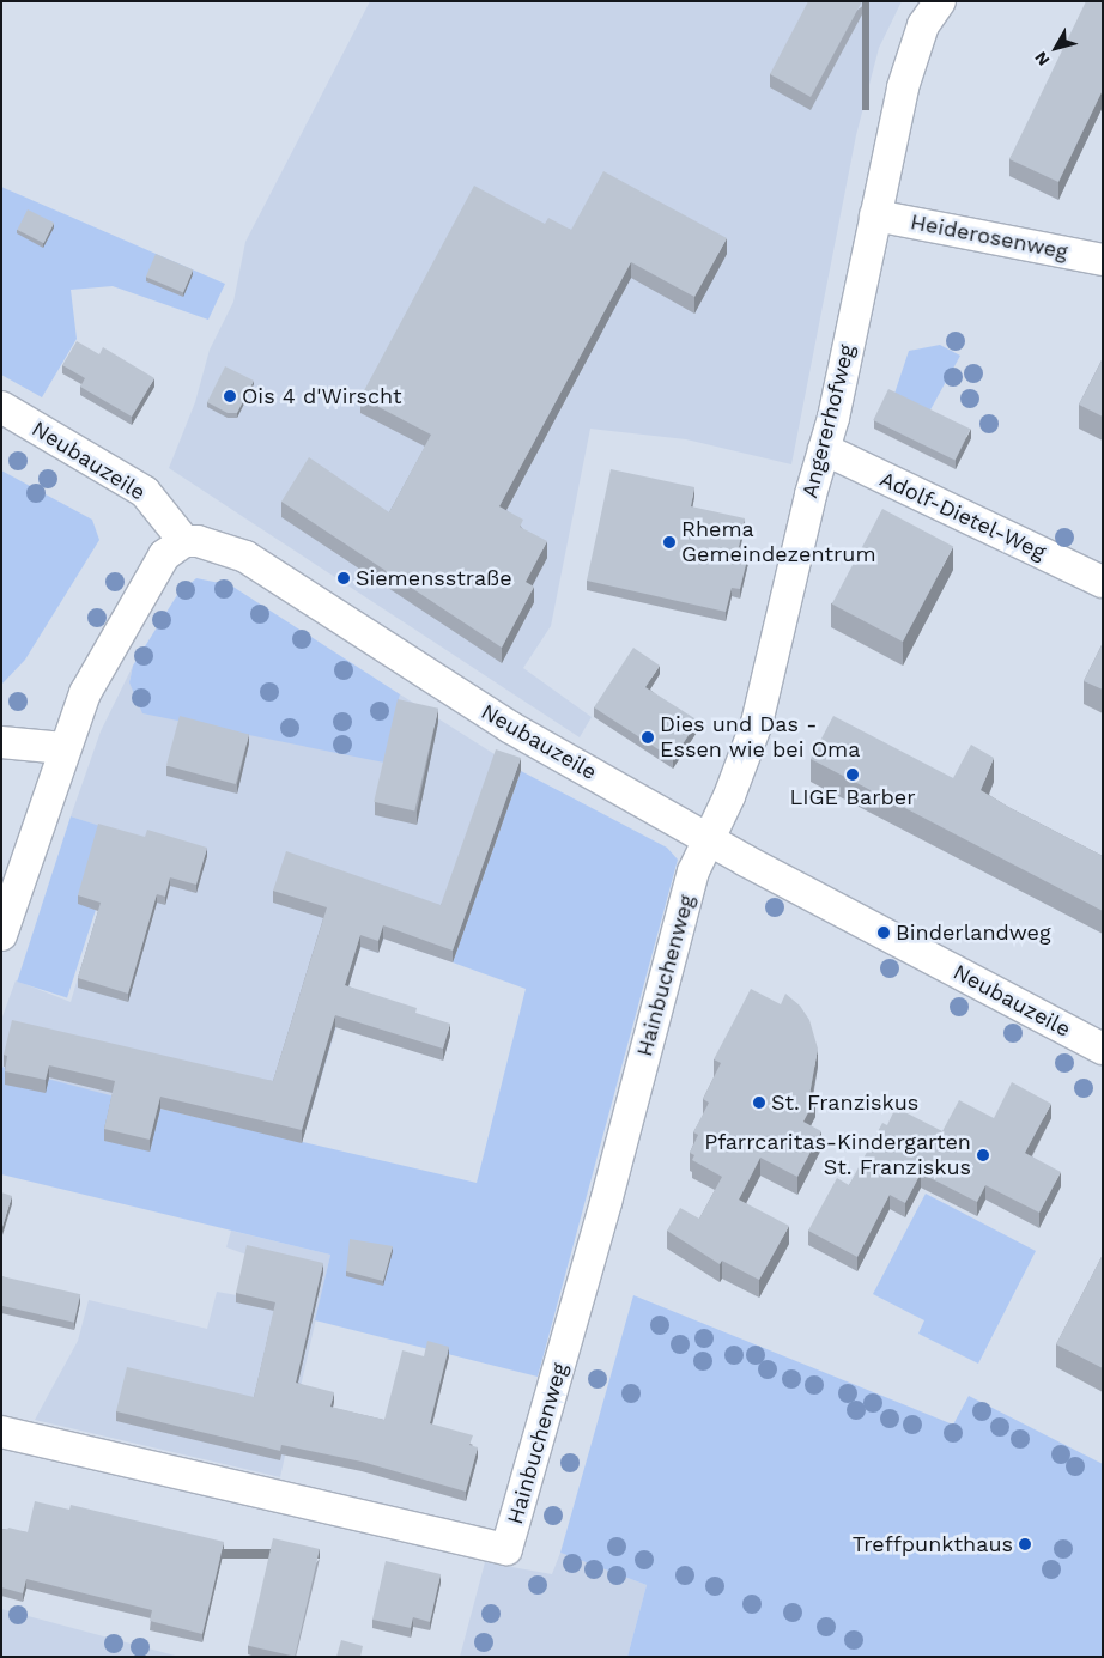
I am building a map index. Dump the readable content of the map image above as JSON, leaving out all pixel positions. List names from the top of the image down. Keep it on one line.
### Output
{"streets":{"street":["Heiderosenweg","Angererhofweg","Neubauzeile","Adolf-Dietel-Weg","Hainbuchenweg"]},"crossings":[["Heiderosenweg","Angererhofweg"],["Angererhofweg","Neubauzeile"],["Angererhofweg","Adolf-Dietel-Weg"],["Angererhofweg","Hainbuchenweg"],["Neubauzeile","Hainbuchenweg"]],"places":["Ois 4 d'Wirscht","Rhema Gemeindezentrum","Siemensstraße","Dies und Das - Essen wie bei Oma","LIGE Barber","Binderlandweg","St. Franziskus","Pfarrcaritas-Kindergarten St. Franziskus","Treffpunkthaus"],"north":"bottom left"}
